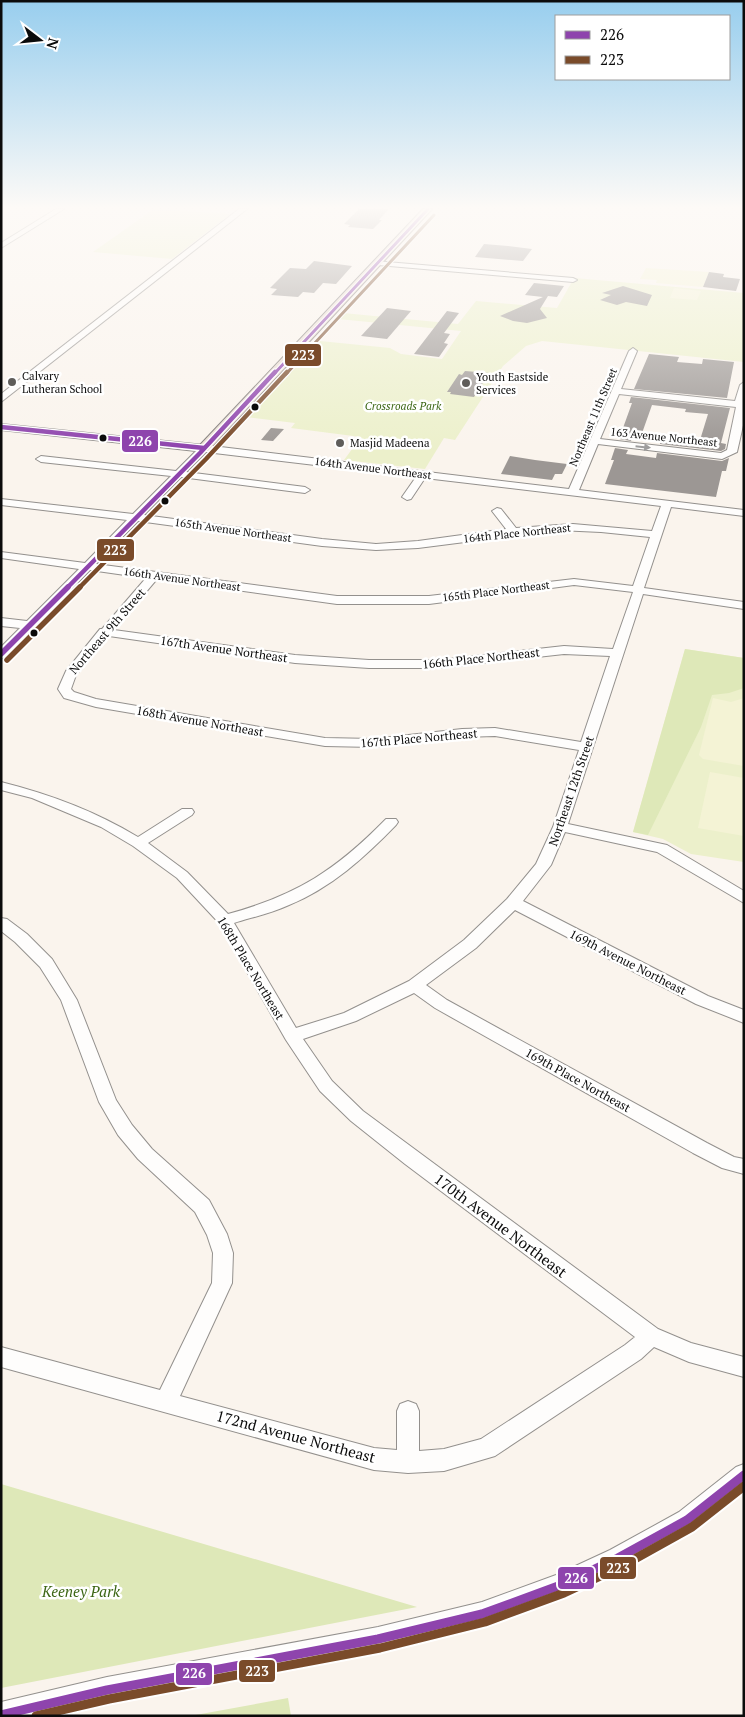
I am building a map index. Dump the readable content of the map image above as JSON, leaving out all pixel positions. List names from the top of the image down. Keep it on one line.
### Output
{"streets":{"street":["Northeast 11th Street","163 Avenue Northeast","164th Avenue Northeast","165th Avenue Northeast","164th Place Northeast","166th Avenue Northeast","165th Place Northeast","Northeast 9th Street","167th Avenue Northeast","166th Place Northeast","168th Avenue Northeast","167th Place Northeast","Northeast 12th Street","169th Avenue Northeast","168th Place Northeast","169th Place Northeast","170th Avenue Northeast","172nd Avenue Northeast"]},"crossings":[["Northeast 11th Street","163 Avenue Northeast"],["Northeast 11th Street","164th Avenue Northeast"],["164th Avenue Northeast","Northeast 12th Street"],["165th Avenue Northeast","164th Place Northeast"],["164th Place Northeast","Northeast 12th Street"],["166th Avenue Northeast","165th Place Northeast"],["166th Avenue Northeast","Northeast 9th Street"],["165th Place Northeast","Northeast 12th Street"],["Northeast 9th Street","167th Avenue Northeast"],["Northeast 9th Street","168th Avenue Northeast"],["167th Avenue Northeast","166th Place Northeast"],["166th Place Northeast","Northeast 12th Street"],["168th Avenue Northeast","167th Place Northeast"],["167th Place Northeast","Northeast 12th Street"],["Northeast 12th Street","169th Avenue Northeast"],["Northeast 12th Street","168th Place Northeast"],["Northeast 12th Street","169th Place Northeast"],["Northeast 12th Street","170th Avenue Northeast"],["168th Place Northeast","170th Avenue Northeast"],["170th Avenue Northeast","172nd Avenue Northeast"]],"one_way":["163 Avenue Northeast"],"parks":["Crossroads Park","Keeney Park"],"places":["Calvary Lutheran School","Youth Eastside Services","Masjid Madeena"],"lines":["transit line 226","transit line 223"],"legend":["226","223"],"north":"right"}
